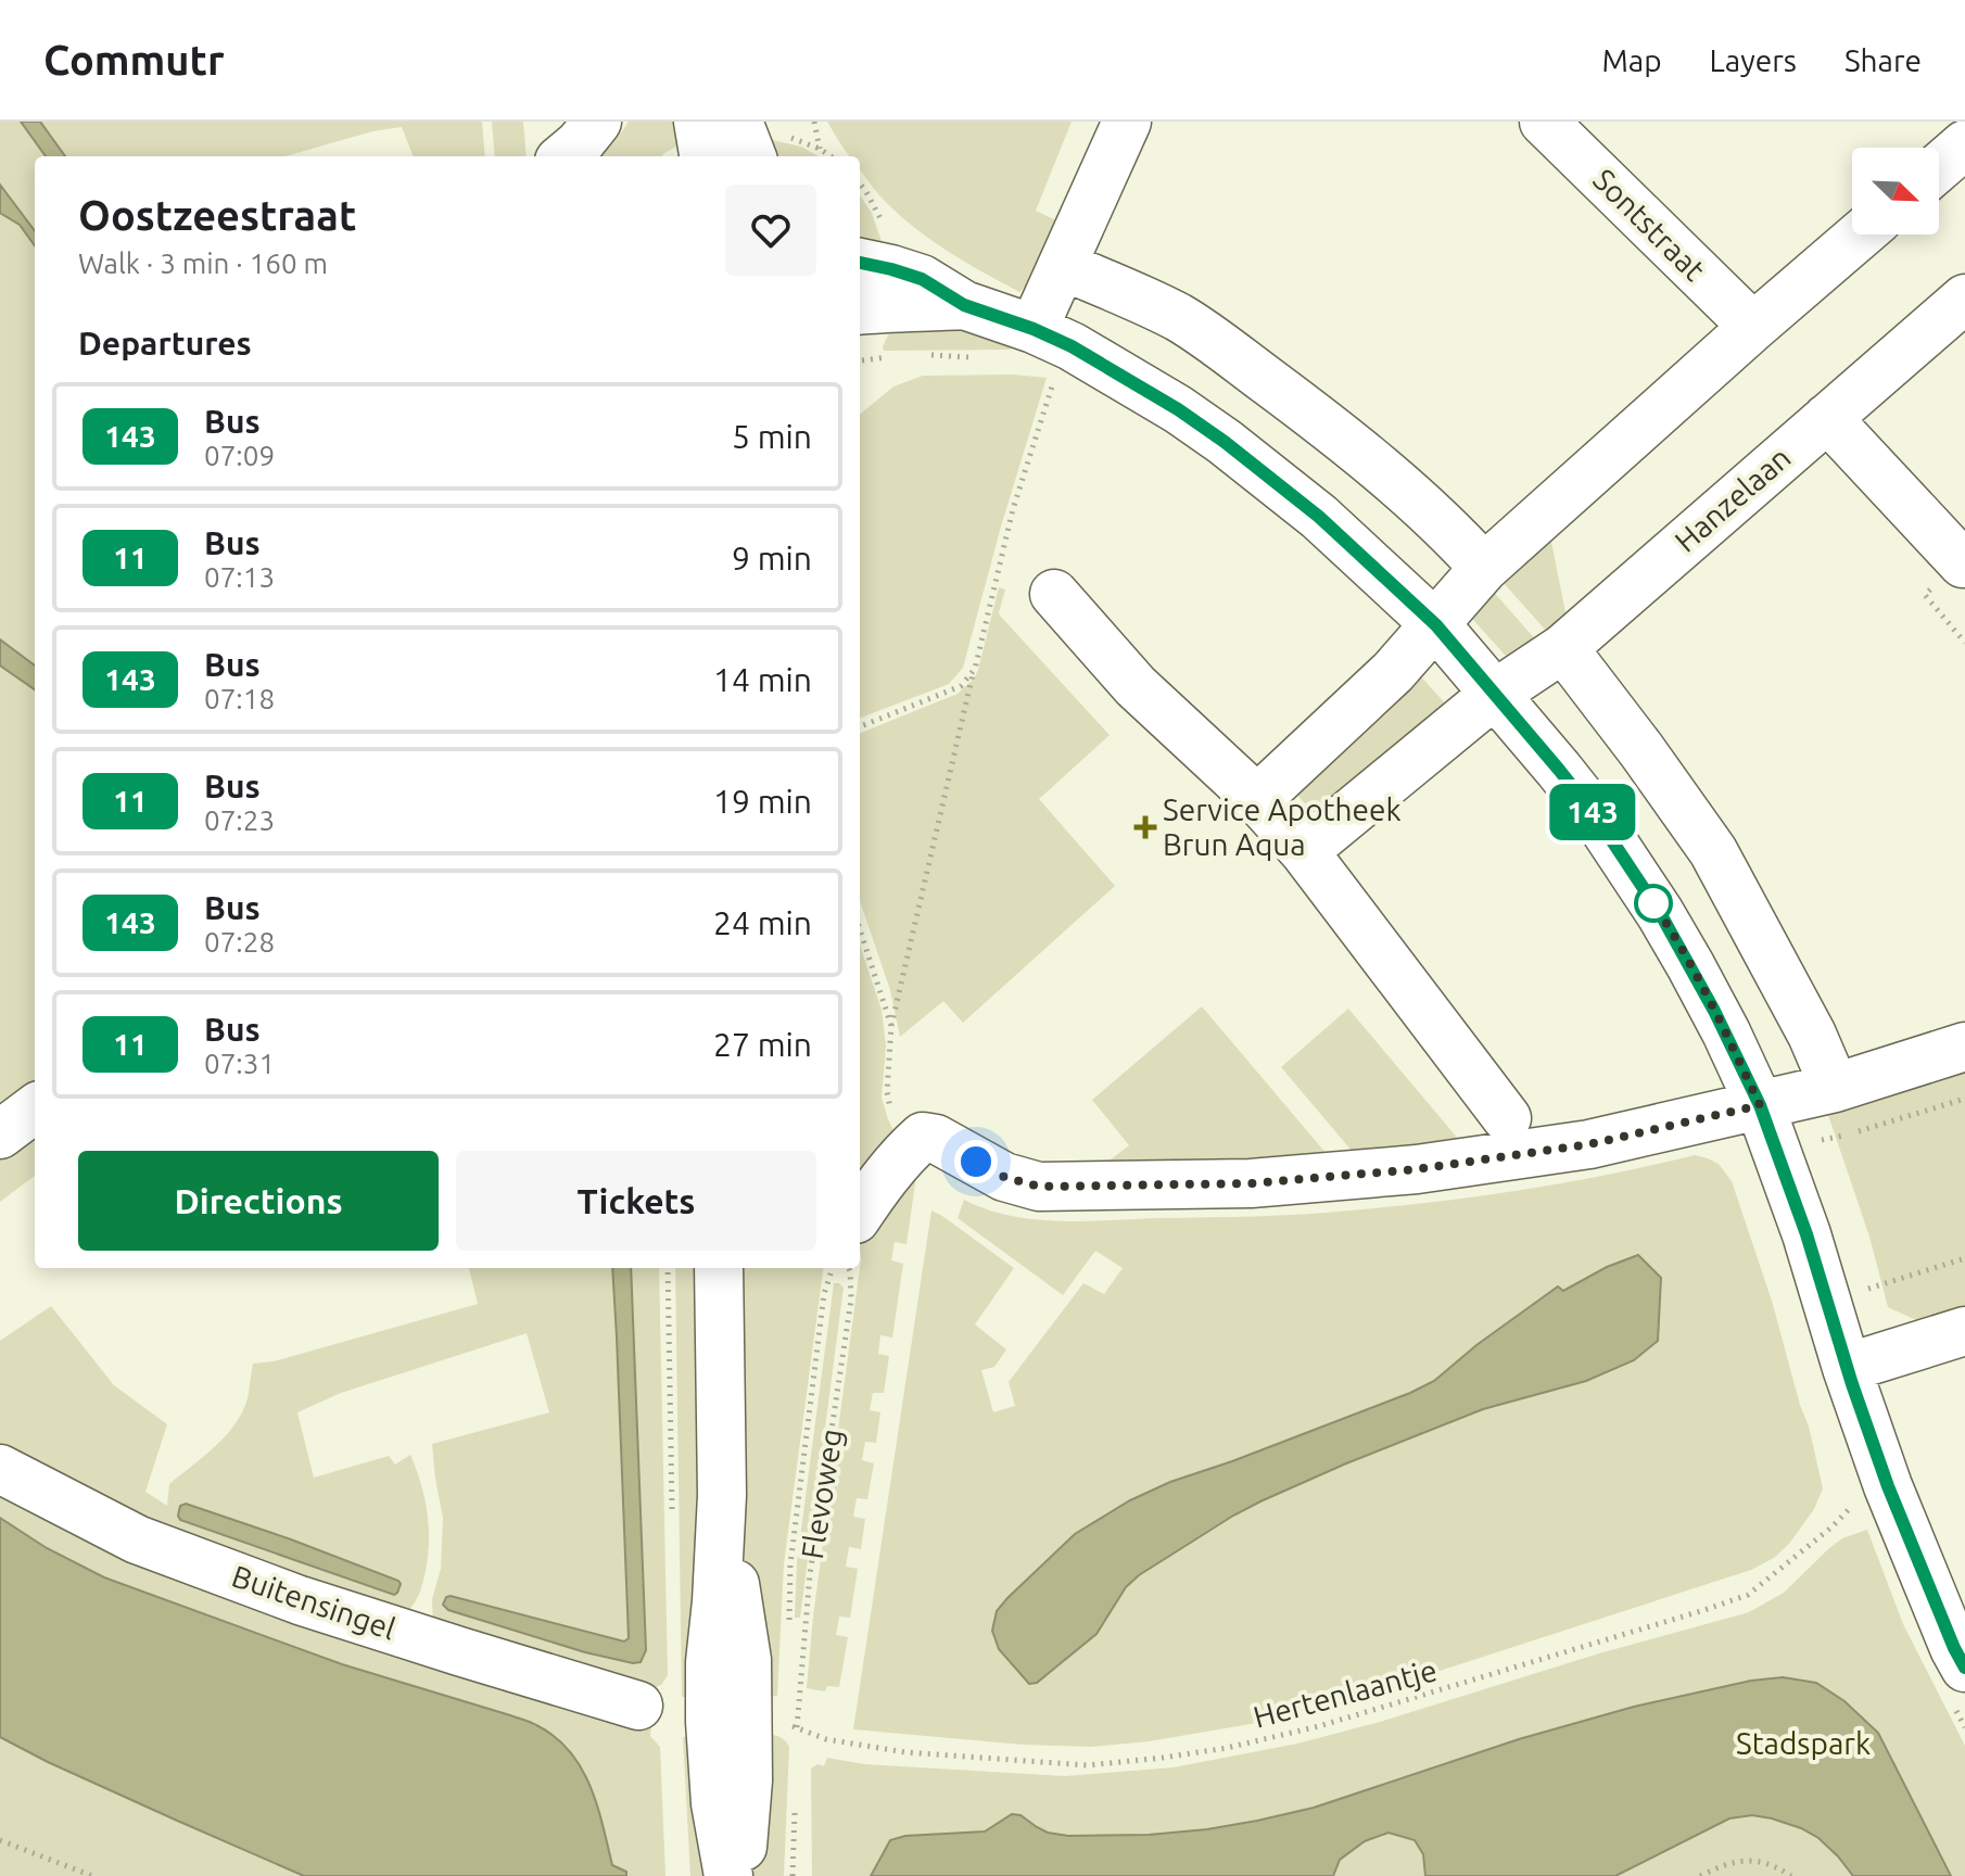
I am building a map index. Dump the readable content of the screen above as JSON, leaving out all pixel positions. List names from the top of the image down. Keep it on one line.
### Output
{"streets":{"street":["Sontstraat","Hanzelaan","Buitensingel"],"path":["Flevoweg","Hertenlaantje"]},"crossings":[["Flevoweg","Hertenlaantje"]],"parks":["Stadspark"],"places":{"health":["Service Apotheek Brun Aqua"]},"lines":["bus line 143"],"north":"bottom right","page":{"header":"Commutr","nav":["Map","Layers","Share"],"on_map":"143","heading":[["Oostzeestraat","Walk · 3 min · 160 m"],"Departures"],"list":[{"mark":"143","name":"Bus","note":"07:09","value":"5 min"},{"mark":"11","name":"Bus","note":"07:13","value":"9 min"},{"mark":"143","name":"Bus","note":"07:18","value":"14 min"},{"mark":"11","name":"Bus","note":"07:23","value":"19 min"},{"mark":"143","name":"Bus","note":"07:28","value":"24 min"},{"mark":"11","name":"Bus","note":"07:31","value":"27 min"}],"buttons":["Directions","Tickets"]}}
